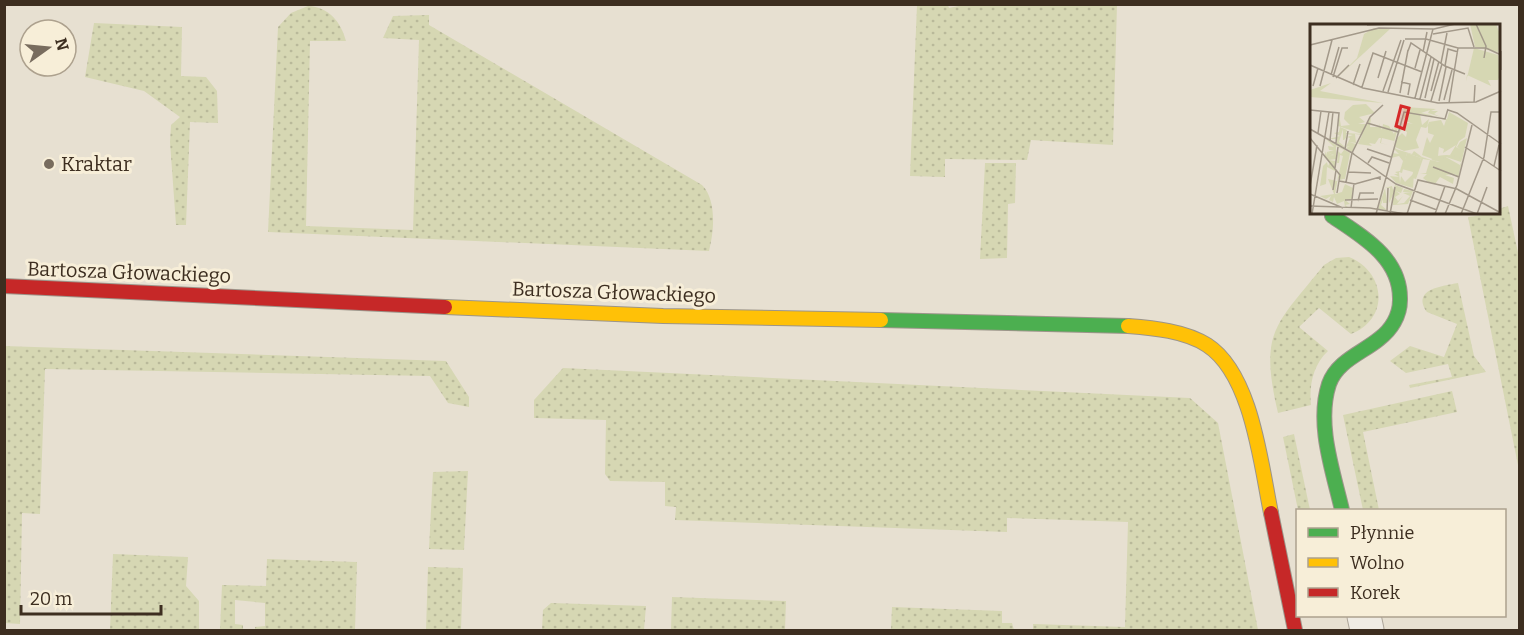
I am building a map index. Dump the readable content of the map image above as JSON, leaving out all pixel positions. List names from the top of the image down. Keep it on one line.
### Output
{"streets":{"street":["Bartosza Głowackiego"]},"places":["Kraktar"],"legend":["Płynnie","Wolno","Korek"],"scale_bar":"20 m","north":"right"}
